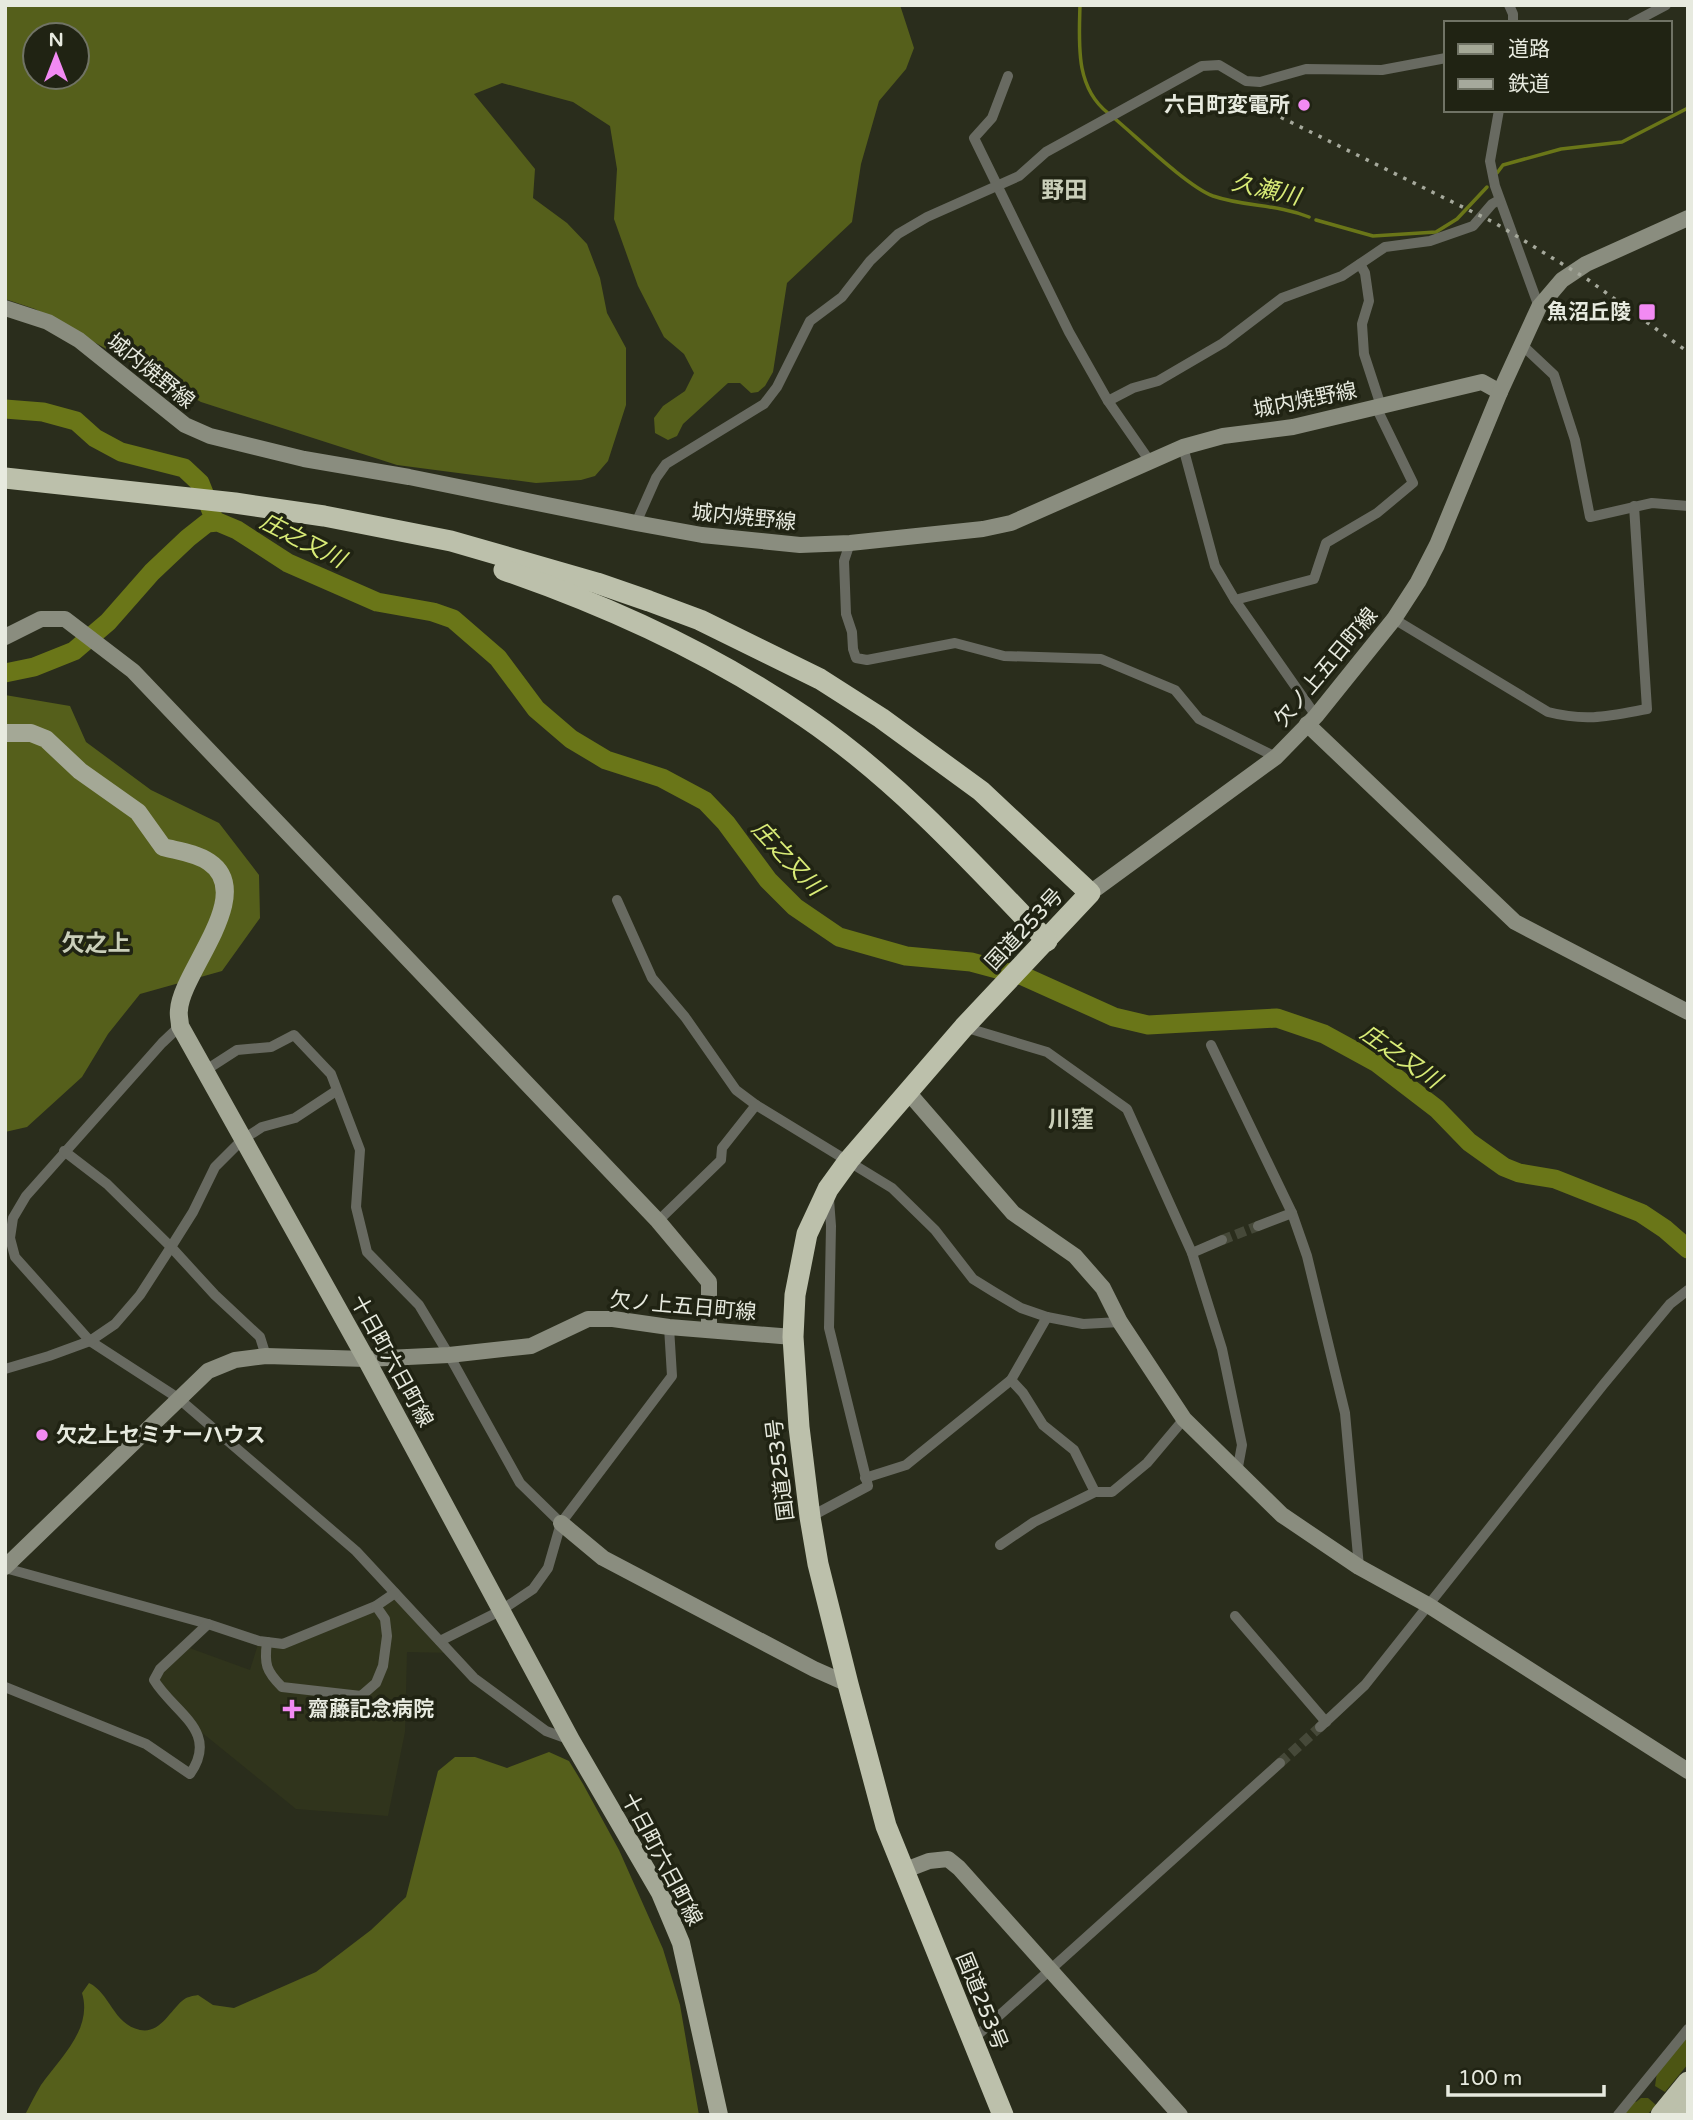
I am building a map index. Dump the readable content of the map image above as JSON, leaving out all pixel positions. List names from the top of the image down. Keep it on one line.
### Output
{"streets":{"highway":["国道253号"],"main road":["十日町六日町線"],"street":["城内焼野線","欠ノ上五日町線"]},"crossings":[["城内焼野線","欠ノ上五日町線"],["欠ノ上五日町線","国道253号"],["欠ノ上五日町線","十日町六日町線"]],"districts":["野田","欠之上","川窪"],"water":["久瀬川","庄之又川"],"places":{"other":["六日町変電所","欠之上セミナーハウス"],"transit":["魚沼丘陵"],"health":["齋藤記念病院"]},"legend":["道路","鉄道"],"scale_bar":"100 m","north":"top"}
